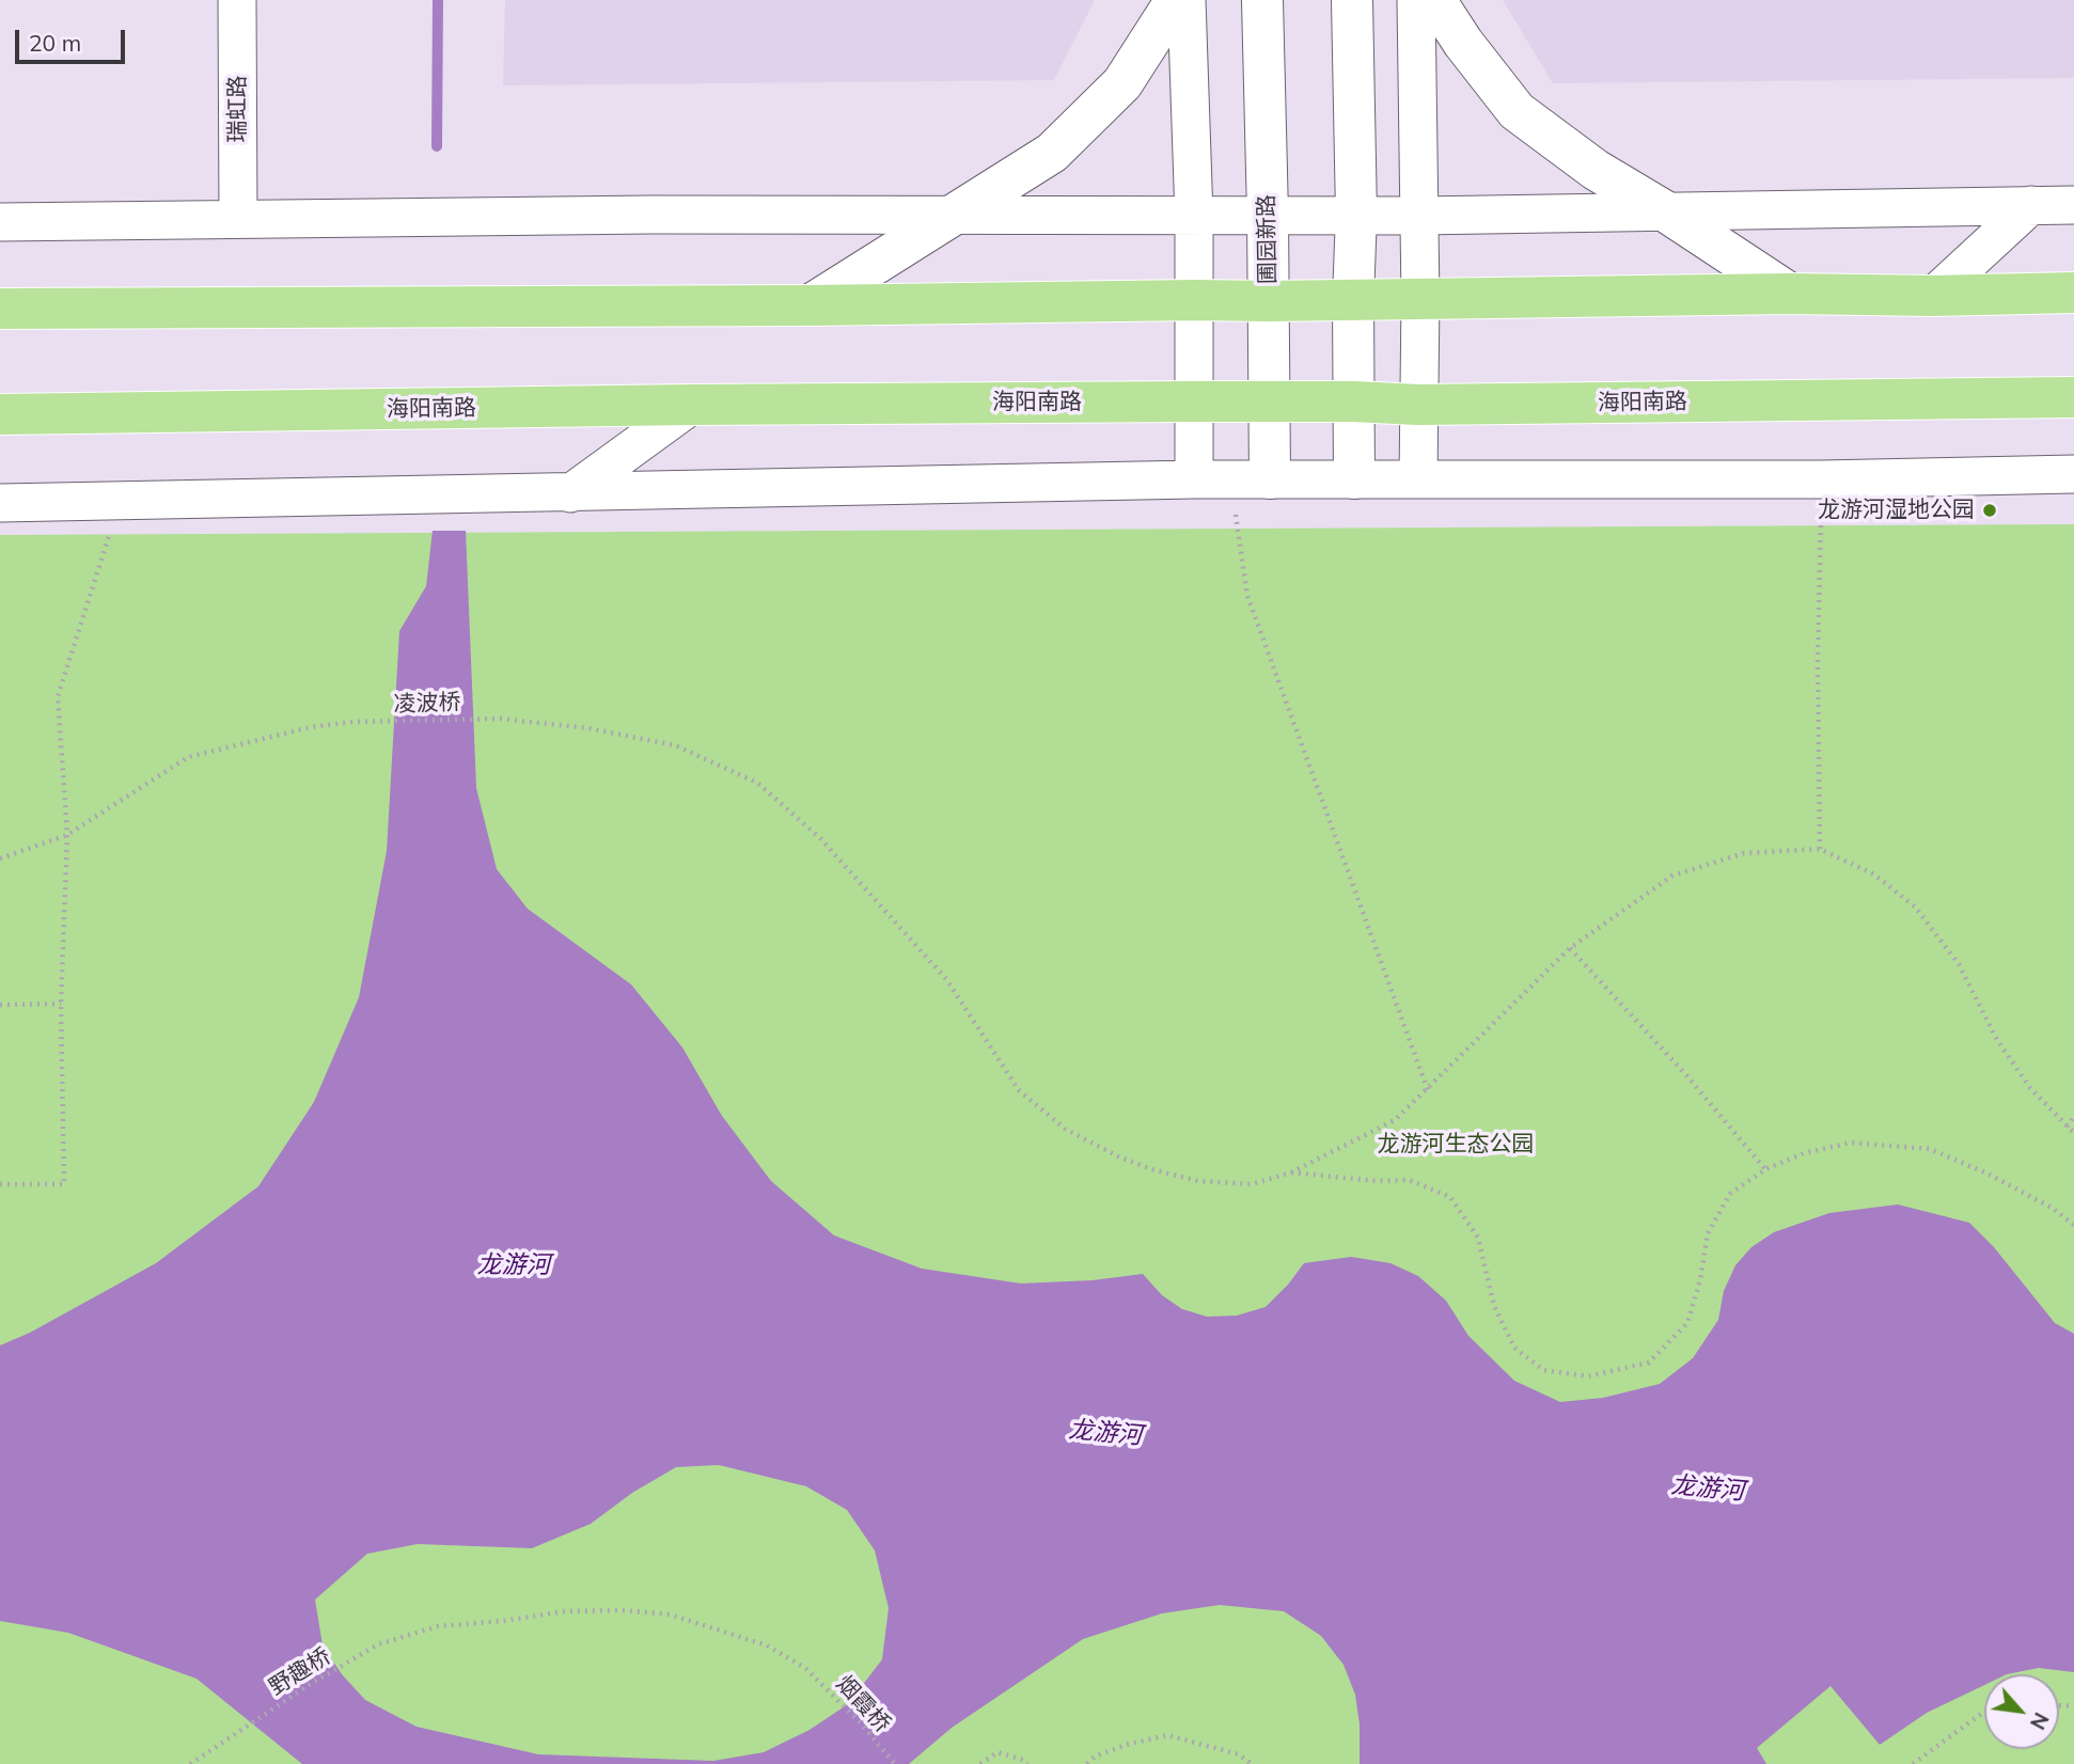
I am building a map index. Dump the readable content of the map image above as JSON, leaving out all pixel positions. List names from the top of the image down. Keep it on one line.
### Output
{"streets":{"main road":["海阳南路"],"street":["瑞虹路","圃园新路"],"path":["凌波桥","野趣桥","烟霞桥"]},"crossings":[["圃园新路","海阳南路"],["野趣桥","烟霞桥"]],"water":["龙游河"],"parks":["龙游河生态公园"],"places":["龙游河湿地公园"],"scale_bar":"20 m","north":"bottom right"}
